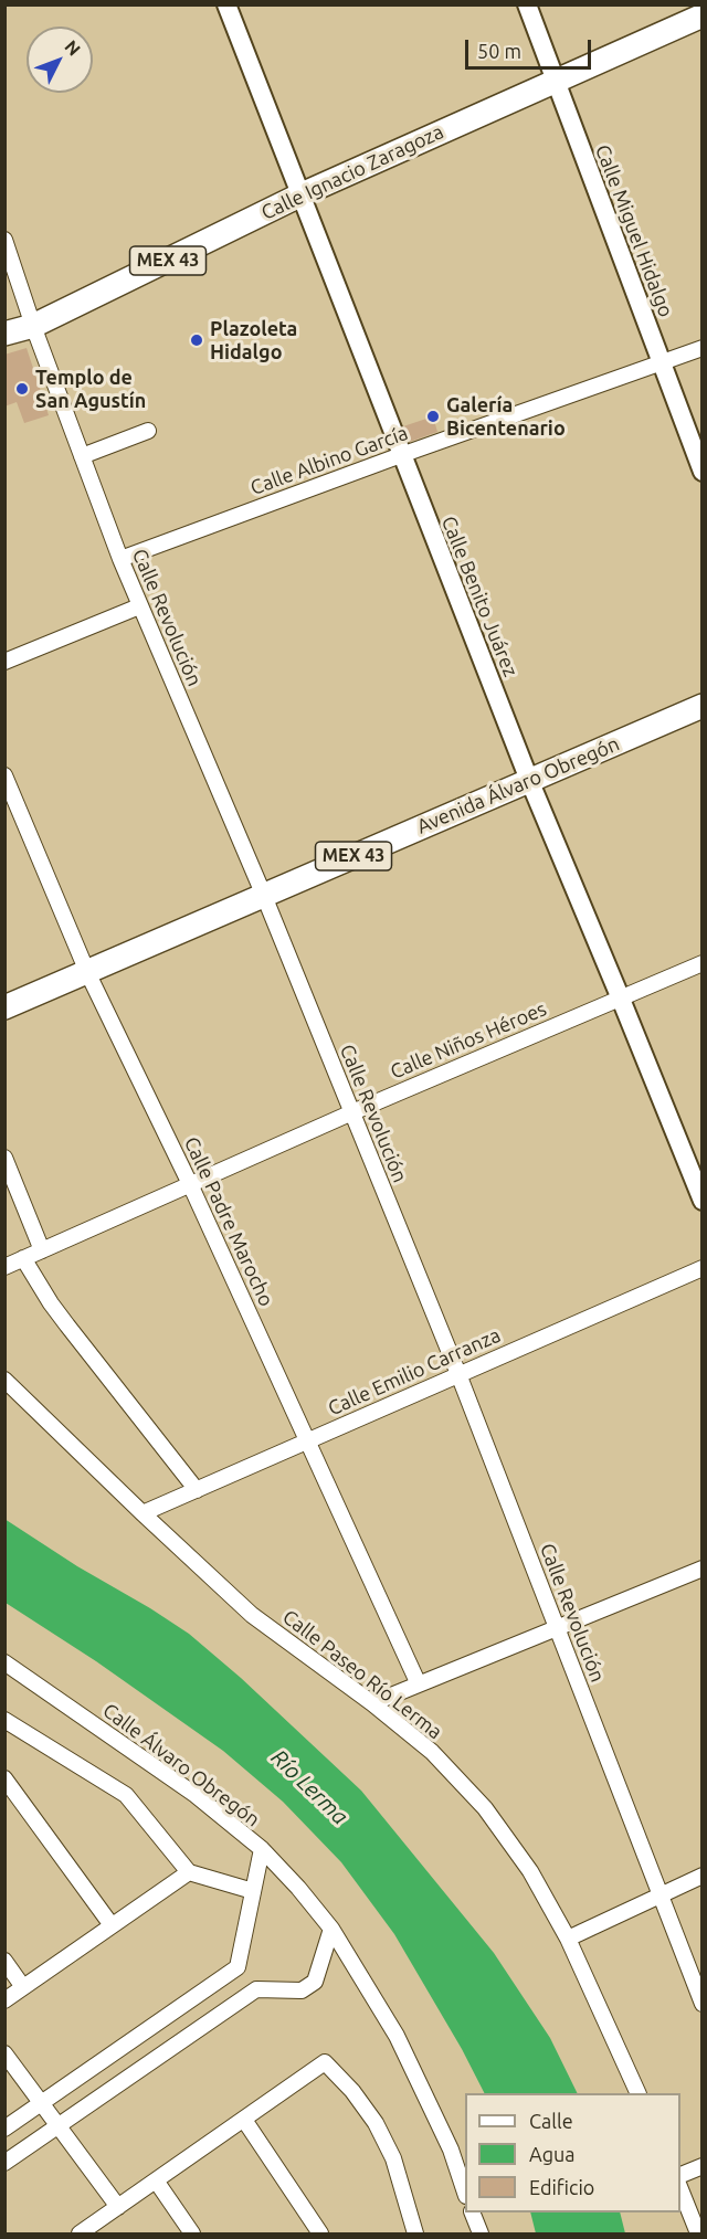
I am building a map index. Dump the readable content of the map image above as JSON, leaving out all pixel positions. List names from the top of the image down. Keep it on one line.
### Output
{"streets":{"main road":["Calle Ignacio Zaragoza","MEX 43","Avenida Álvaro Obregón"],"street":["Calle Miguel Hidalgo","Calle Albino García","Calle Benito Juárez","Calle Revolución","Calle Niños Héroes","Calle Padre Marocho","Calle Emilio Carranza","Calle Paseo Río Lerma","Calle Álvaro Obregón"]},"crossings":[["Calle Ignacio Zaragoza","Calle Miguel Hidalgo"],["Calle Ignacio Zaragoza","Calle Benito Juárez"],["Calle Ignacio Zaragoza","Calle Revolución"],["Calle Miguel Hidalgo","Calle Albino García"],["Calle Albino García","Calle Benito Juárez"],["Calle Albino García","Calle Revolución"],["Calle Benito Juárez","Avenida Álvaro Obregón"],["Calle Benito Juárez","Calle Niños Héroes"],["Calle Revolución","Avenida Álvaro Obregón"],["Calle Revolución","Calle Niños Héroes"],["Calle Revolución","Calle Emilio Carranza"],["Avenida Álvaro Obregón","Calle Padre Marocho"],["Calle Niños Héroes","Calle Padre Marocho"],["Calle Padre Marocho","Calle Emilio Carranza"],["Calle Emilio Carranza","Calle Paseo Río Lerma"]],"water":["Río Lerma"],"places":["Plazoleta Hidalgo","Templo de San Agustín","Galería Bicentenario"],"legend":["Calle","Agua","Edificio"],"scale_bar":"50 m","north":"top right"}
